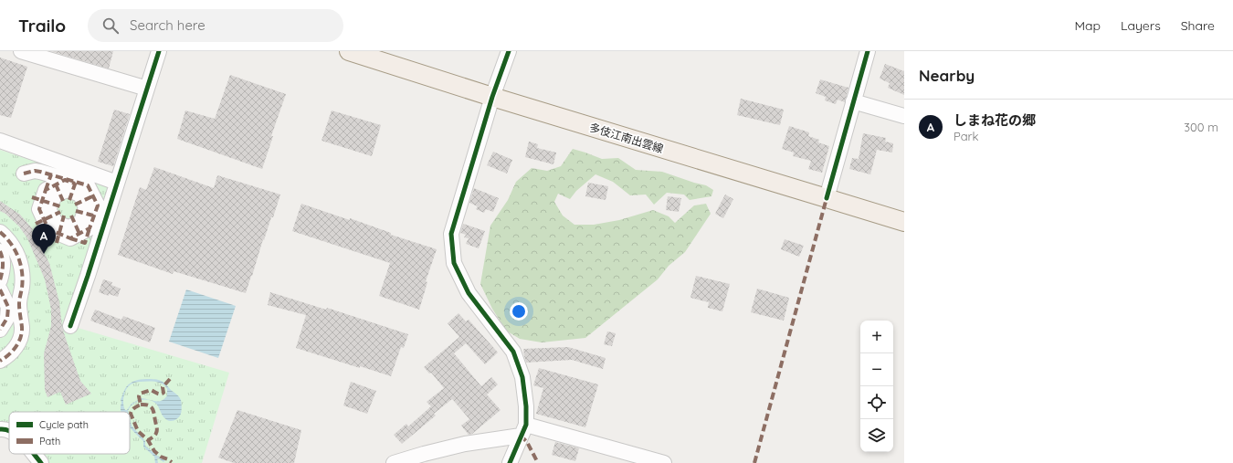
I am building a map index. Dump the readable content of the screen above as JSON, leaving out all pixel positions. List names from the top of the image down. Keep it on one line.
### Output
{"streets":{"main road":["多伎江南出雲線"]},"legend":["Cycle path","Path"],"page":{"header":"Trailo","search":"Search here","nav":["Map","Layers","Share"],"heading":"Nearby","list":[{"mark":"A","name":"しまね花の郷","note":"Park","value":"300 m"}],"pins":"A","map_buttons":["+","−"]}}
